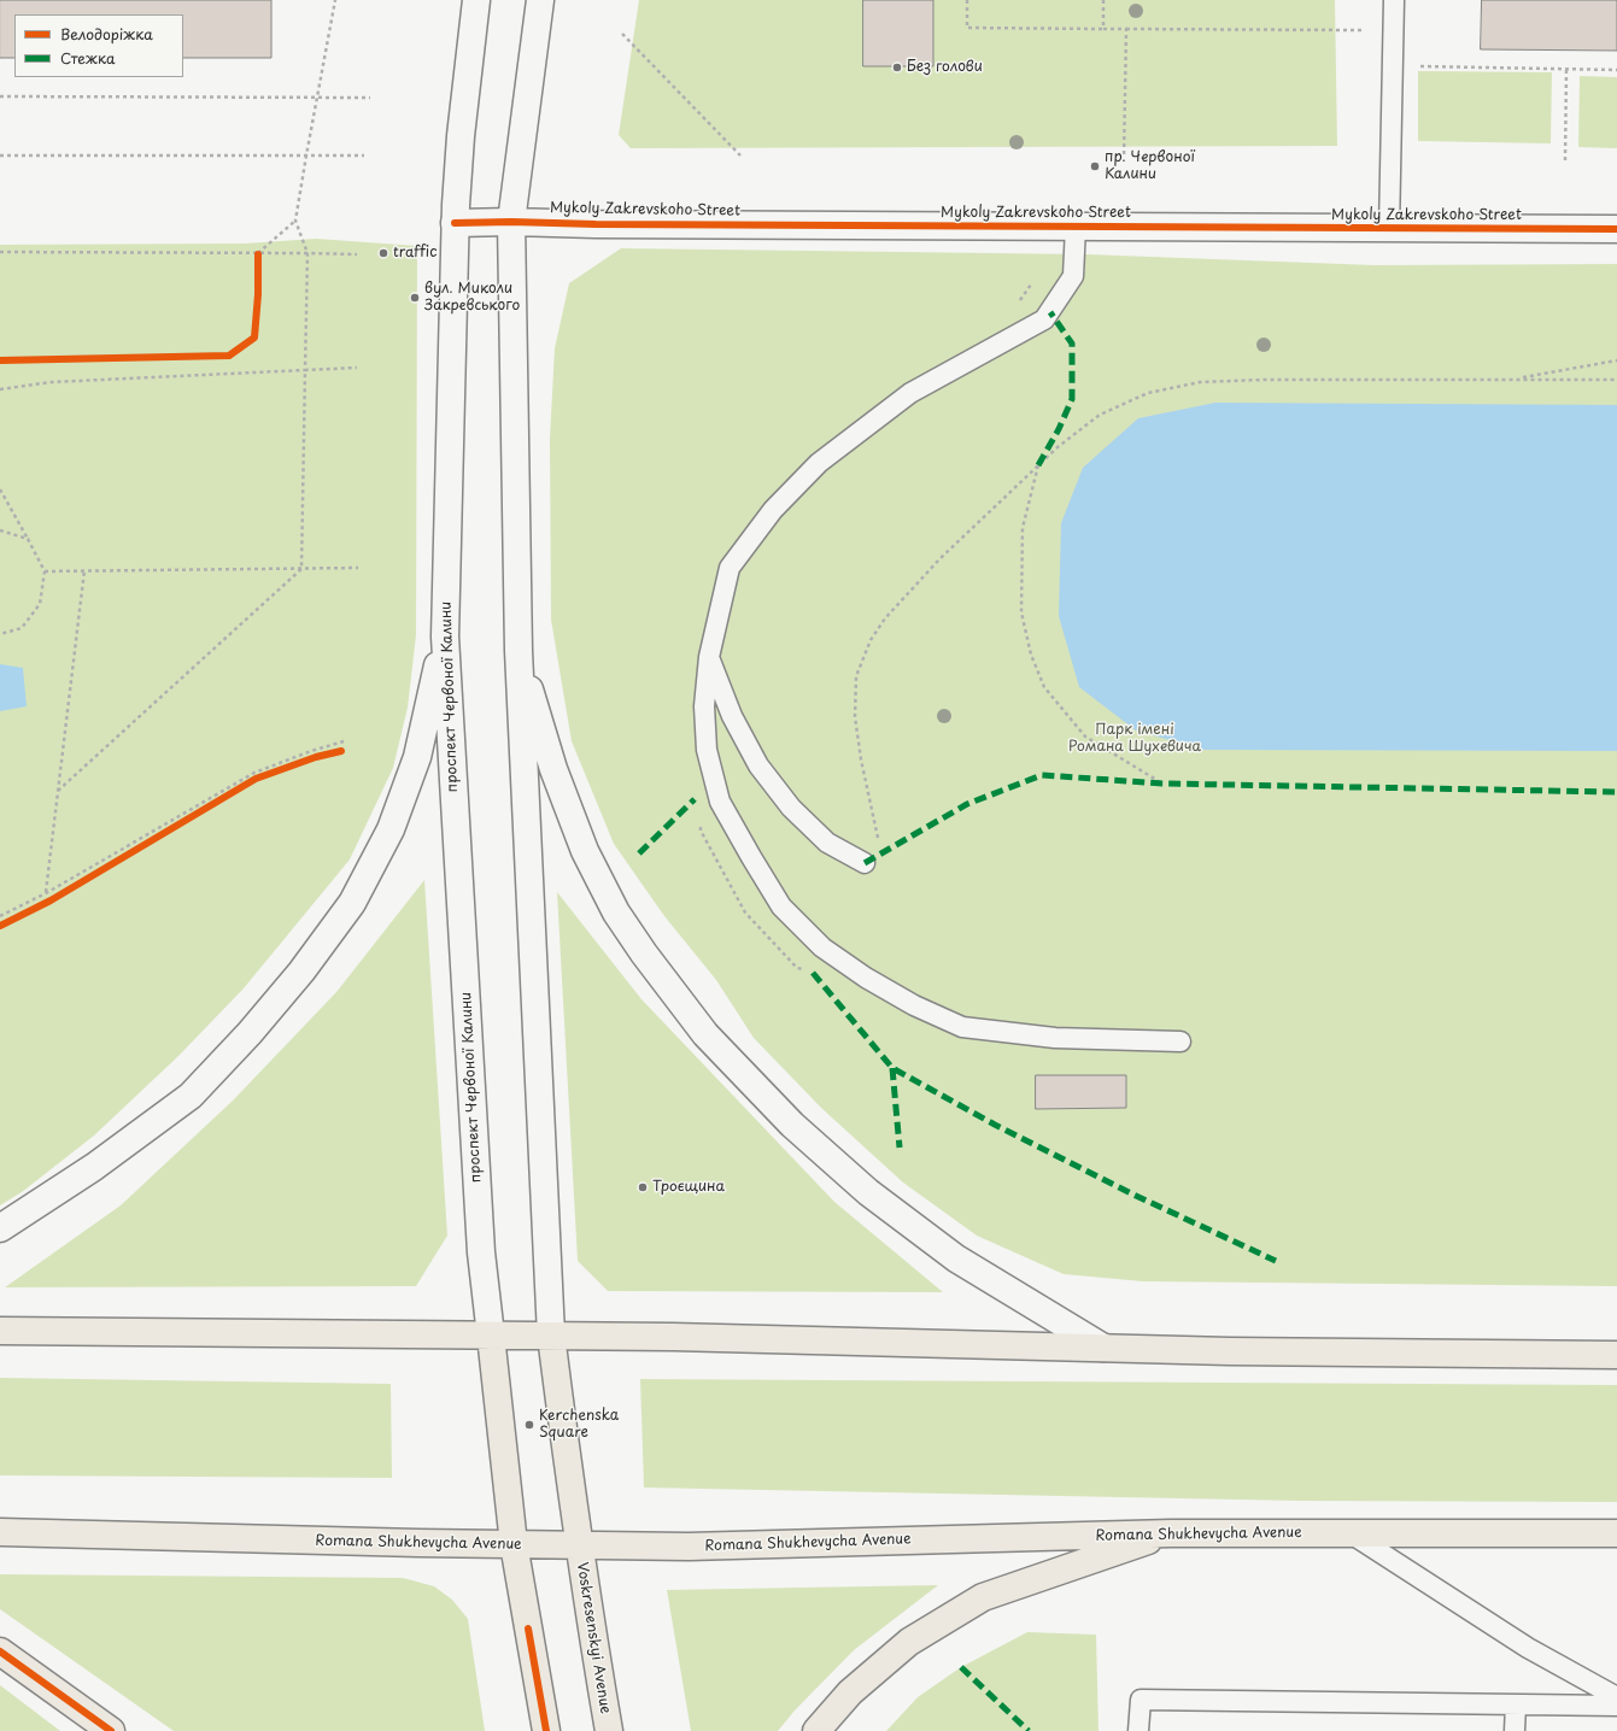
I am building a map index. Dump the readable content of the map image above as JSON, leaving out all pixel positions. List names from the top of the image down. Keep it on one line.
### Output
{"streets":{"main road":["Mykoly Zakrevskoho Street","проспект Червоної Калини","Romana Shukhevycha Avenue","Voskresenskyi Avenue"]},"crossings":[["Mykoly Zakrevskoho Street","проспект Червоної Калини"],["Romana Shukhevycha Avenue","Voskresenskyi Avenue"]],"parks":["Парк імені Романа Шухевича"],"places":["Без голови","пр. Червоної Калини","traffic","вул. Миколи Закревського","Троєщина","Kerchenska Square"],"legend":["Велодоріжка","Стежка"]}
